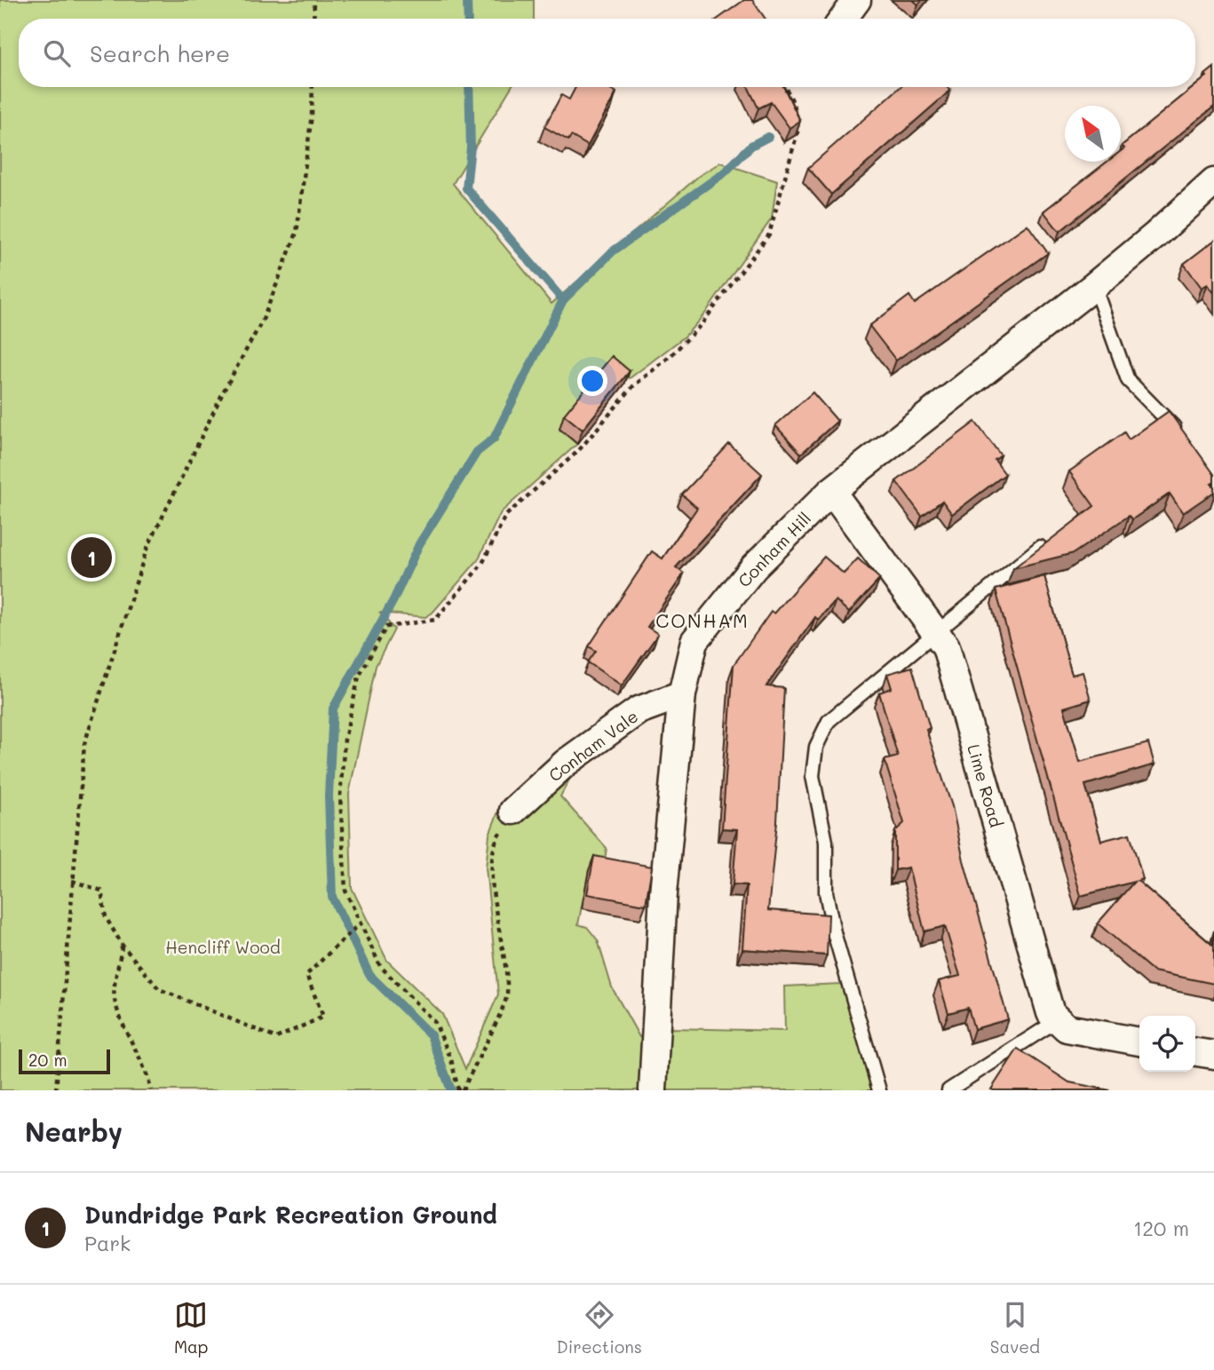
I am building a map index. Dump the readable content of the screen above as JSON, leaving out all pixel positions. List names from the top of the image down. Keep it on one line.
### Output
{"streets":{"street":["Conham Hill","Conham Vale","Lime Road"]},"crossings":[["Conham Hill","Conham Vale"],["Conham Hill","Lime Road"]],"districts":["CONHAM"],"parks":["Hencliff Wood"],"scale_bar":"20 m","north":"top left","page":{"search":"Search here","pins":"1","scale":"20 m","heading":"Nearby","list":[{"mark":"1","name":"Dundridge Park Recreation Ground","note":"Park","value":"120 m"}],"nav":["Map","Directions","Saved"]}}
